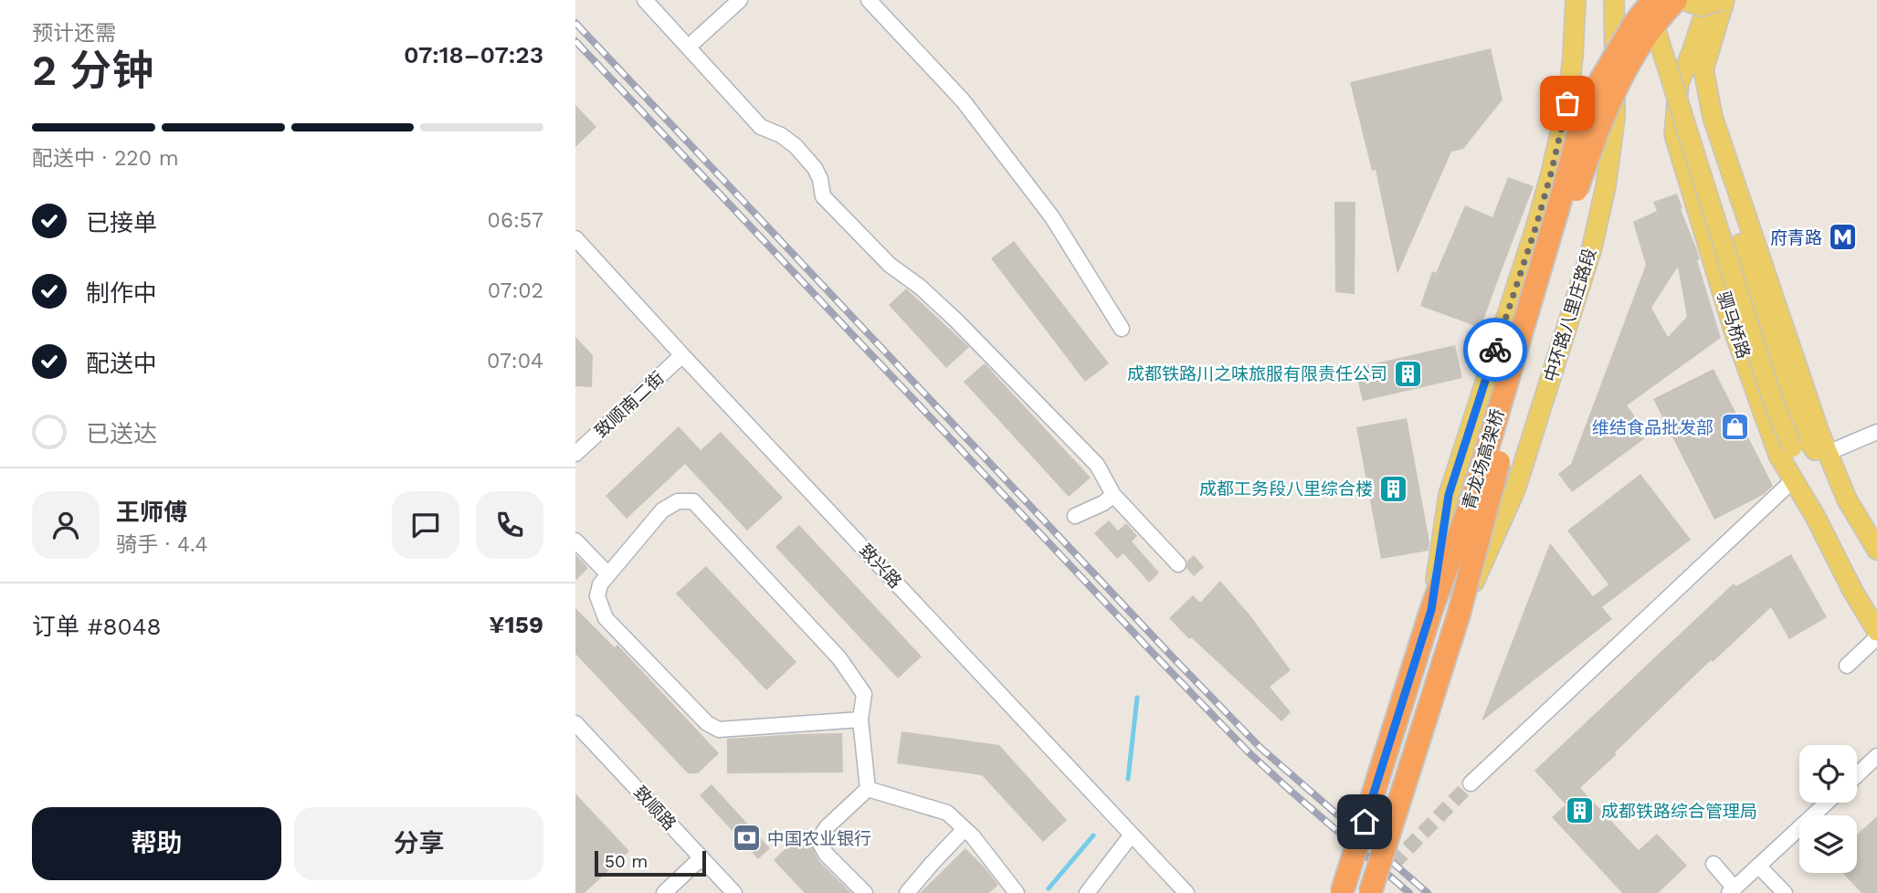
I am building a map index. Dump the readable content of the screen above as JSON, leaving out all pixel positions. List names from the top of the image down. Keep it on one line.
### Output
{"streets":{"highway":["青龙场高架桥"],"main road":["中环路八里庄路段","驷马桥路"],"street":["致顺南二街","致兴路","致顺路"]},"crossings":[["中环路八里庄路段","青龙场高架桥"],["致顺南二街","致兴路"]],"places":{"metro station":["府青路"],"building":["成都铁路川之味旅服有限责任公司","成都工务段八里综合楼","成都铁路综合管理局"],"shop":["维结食品批发部"],"bank":["中国农业银行"]},"scale_bar":"50 m","page":{"heading":["2 分钟","预计还需","07:18–07:23"],"panel":["王师傅","骑手 · 4.4","订单 #8048","¥159"],"bar":"配送中 · 220 m","list":[["已接单","06:57"],["制作中","07:02"],["配送中","07:04"],"已送达"],"buttons":["帮助","分享"],"scale":"50 m"}}
